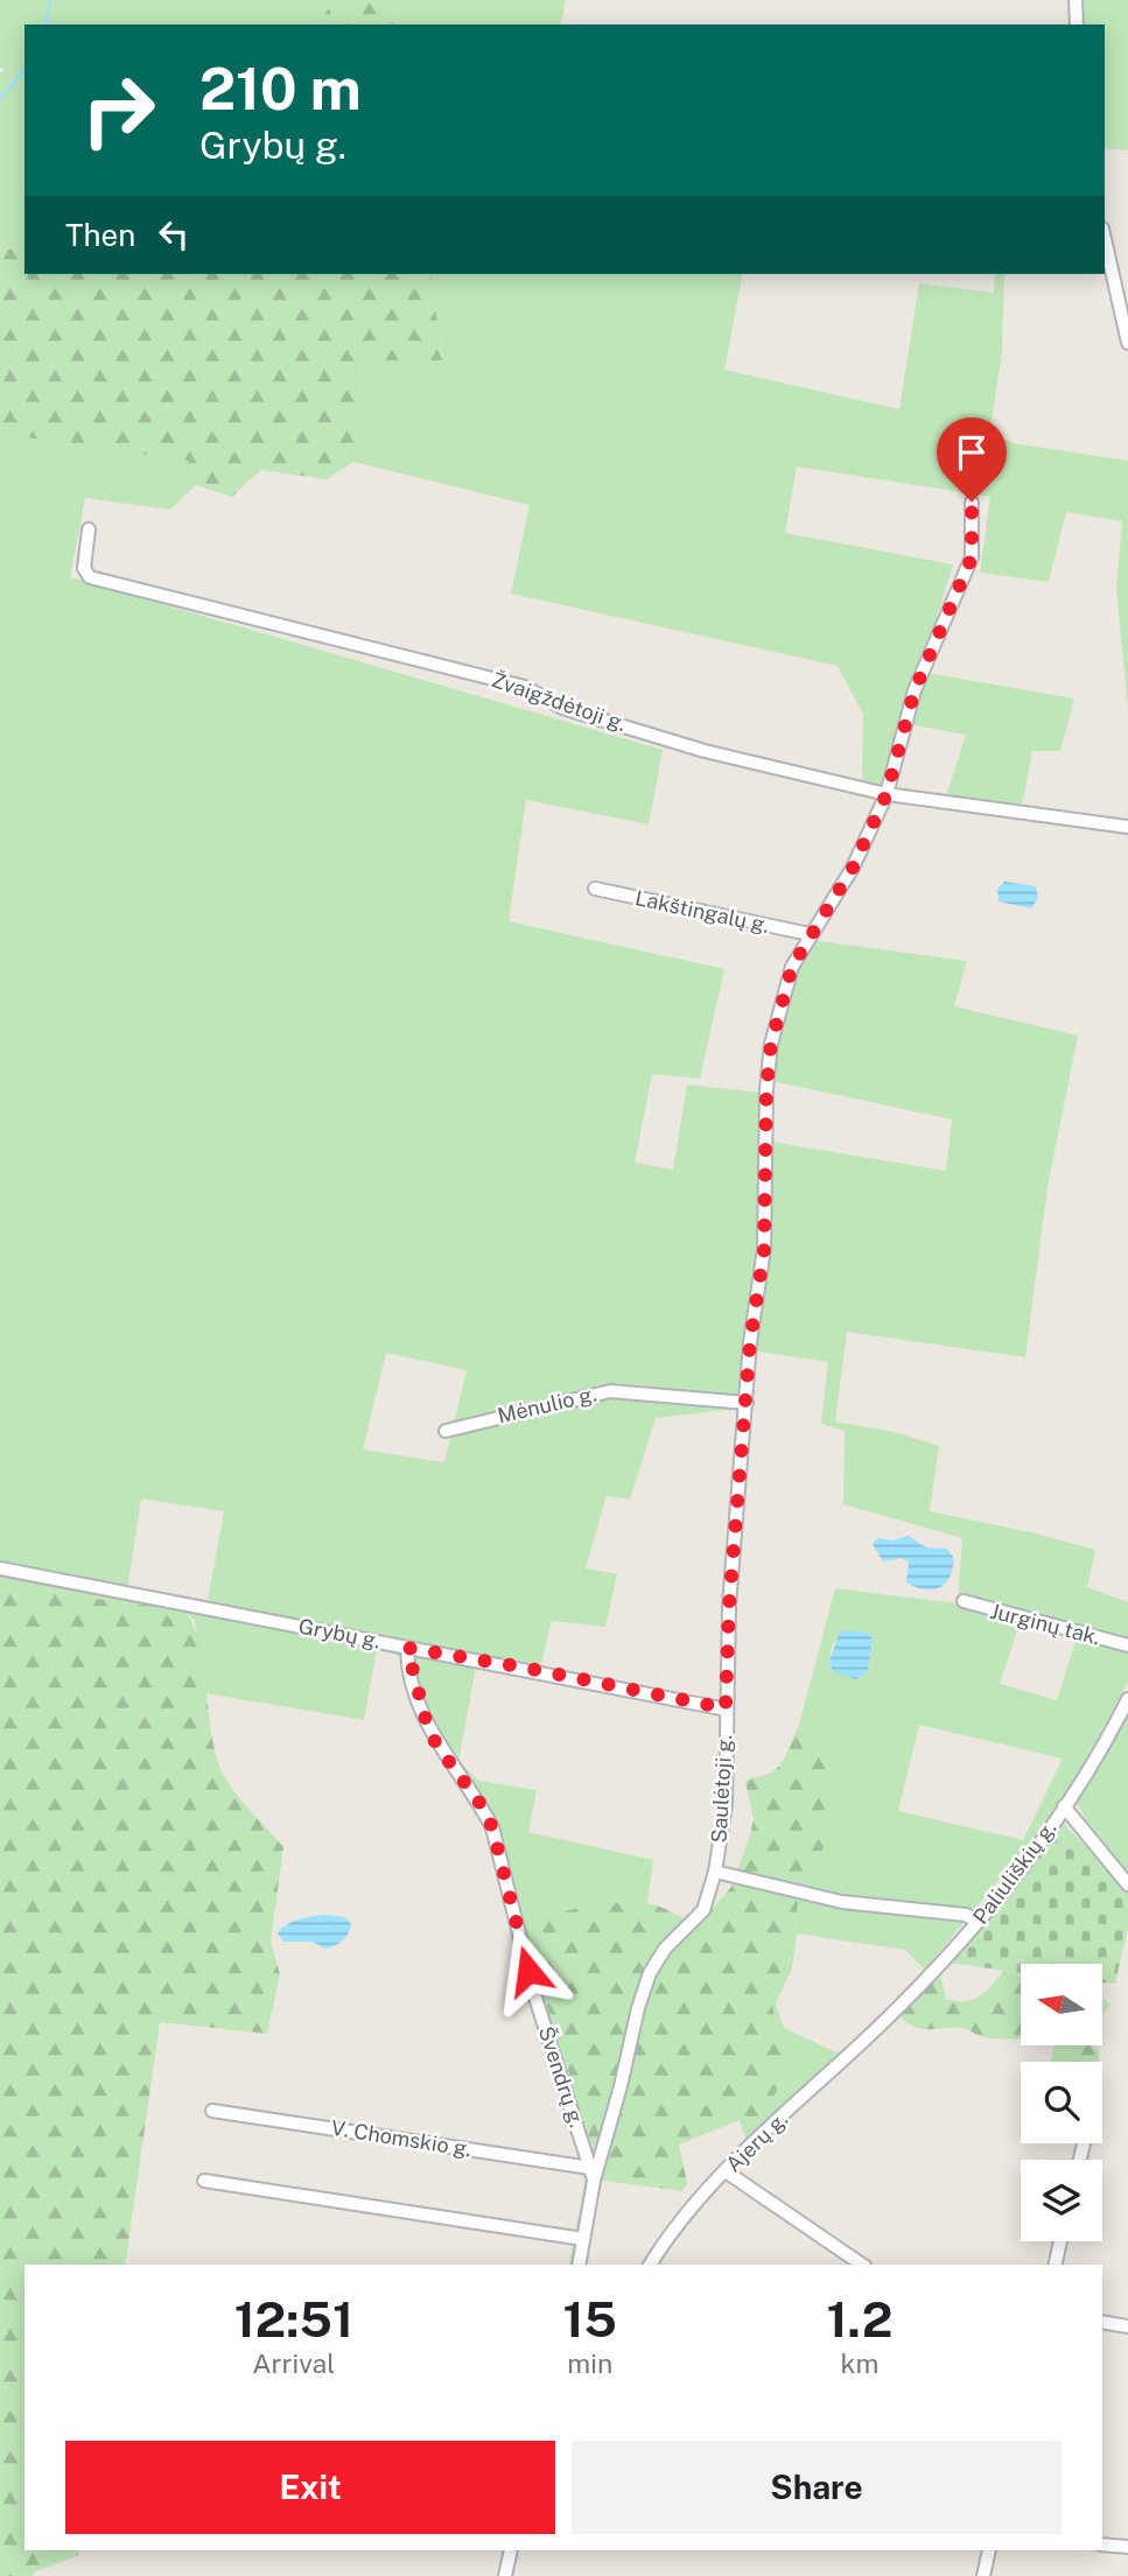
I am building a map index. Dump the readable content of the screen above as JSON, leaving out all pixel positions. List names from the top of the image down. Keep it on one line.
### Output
{"streets":{"street":["Žvaigždėtoji g.","Lakštingalų g.","Mėnulio g.","Jurginų tak.","Grybų g.","Saulėtoji g.","Paliuliškių g.","Švendrų g.","V. Chomskio g.","Ajerų g."]},"crossings":[["Žvaigždėtoji g.","Saulėtoji g."],["Lakštingalų g.","Saulėtoji g."],["Mėnulio g.","Saulėtoji g."],["Grybų g.","Saulėtoji g."],["Grybų g.","Švendrų g."],["Saulėtoji g.","Paliuliškių g."],["Paliuliškių g.","Ajerų g."],["Švendrų g.","V. Chomskio g."]],"north":"left","page":{"turn":["210 m","Grybų g."],"then":"Then","eta":["12:51","Arrival","15","min","1.2","km"],"buttons":["Exit","Share"]}}
